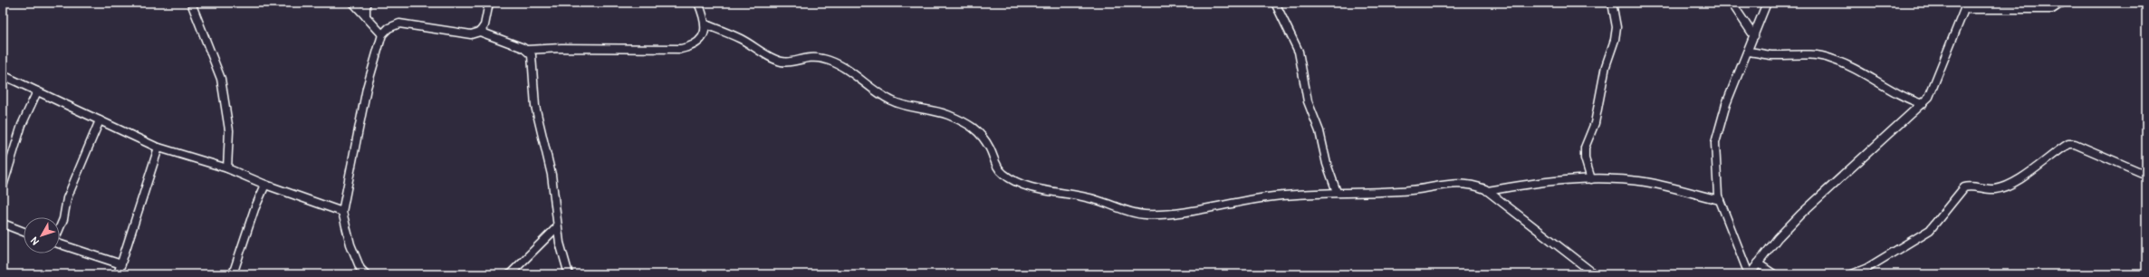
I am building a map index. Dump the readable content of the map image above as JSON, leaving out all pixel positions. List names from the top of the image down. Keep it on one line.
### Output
{"north":"bottom left"}
